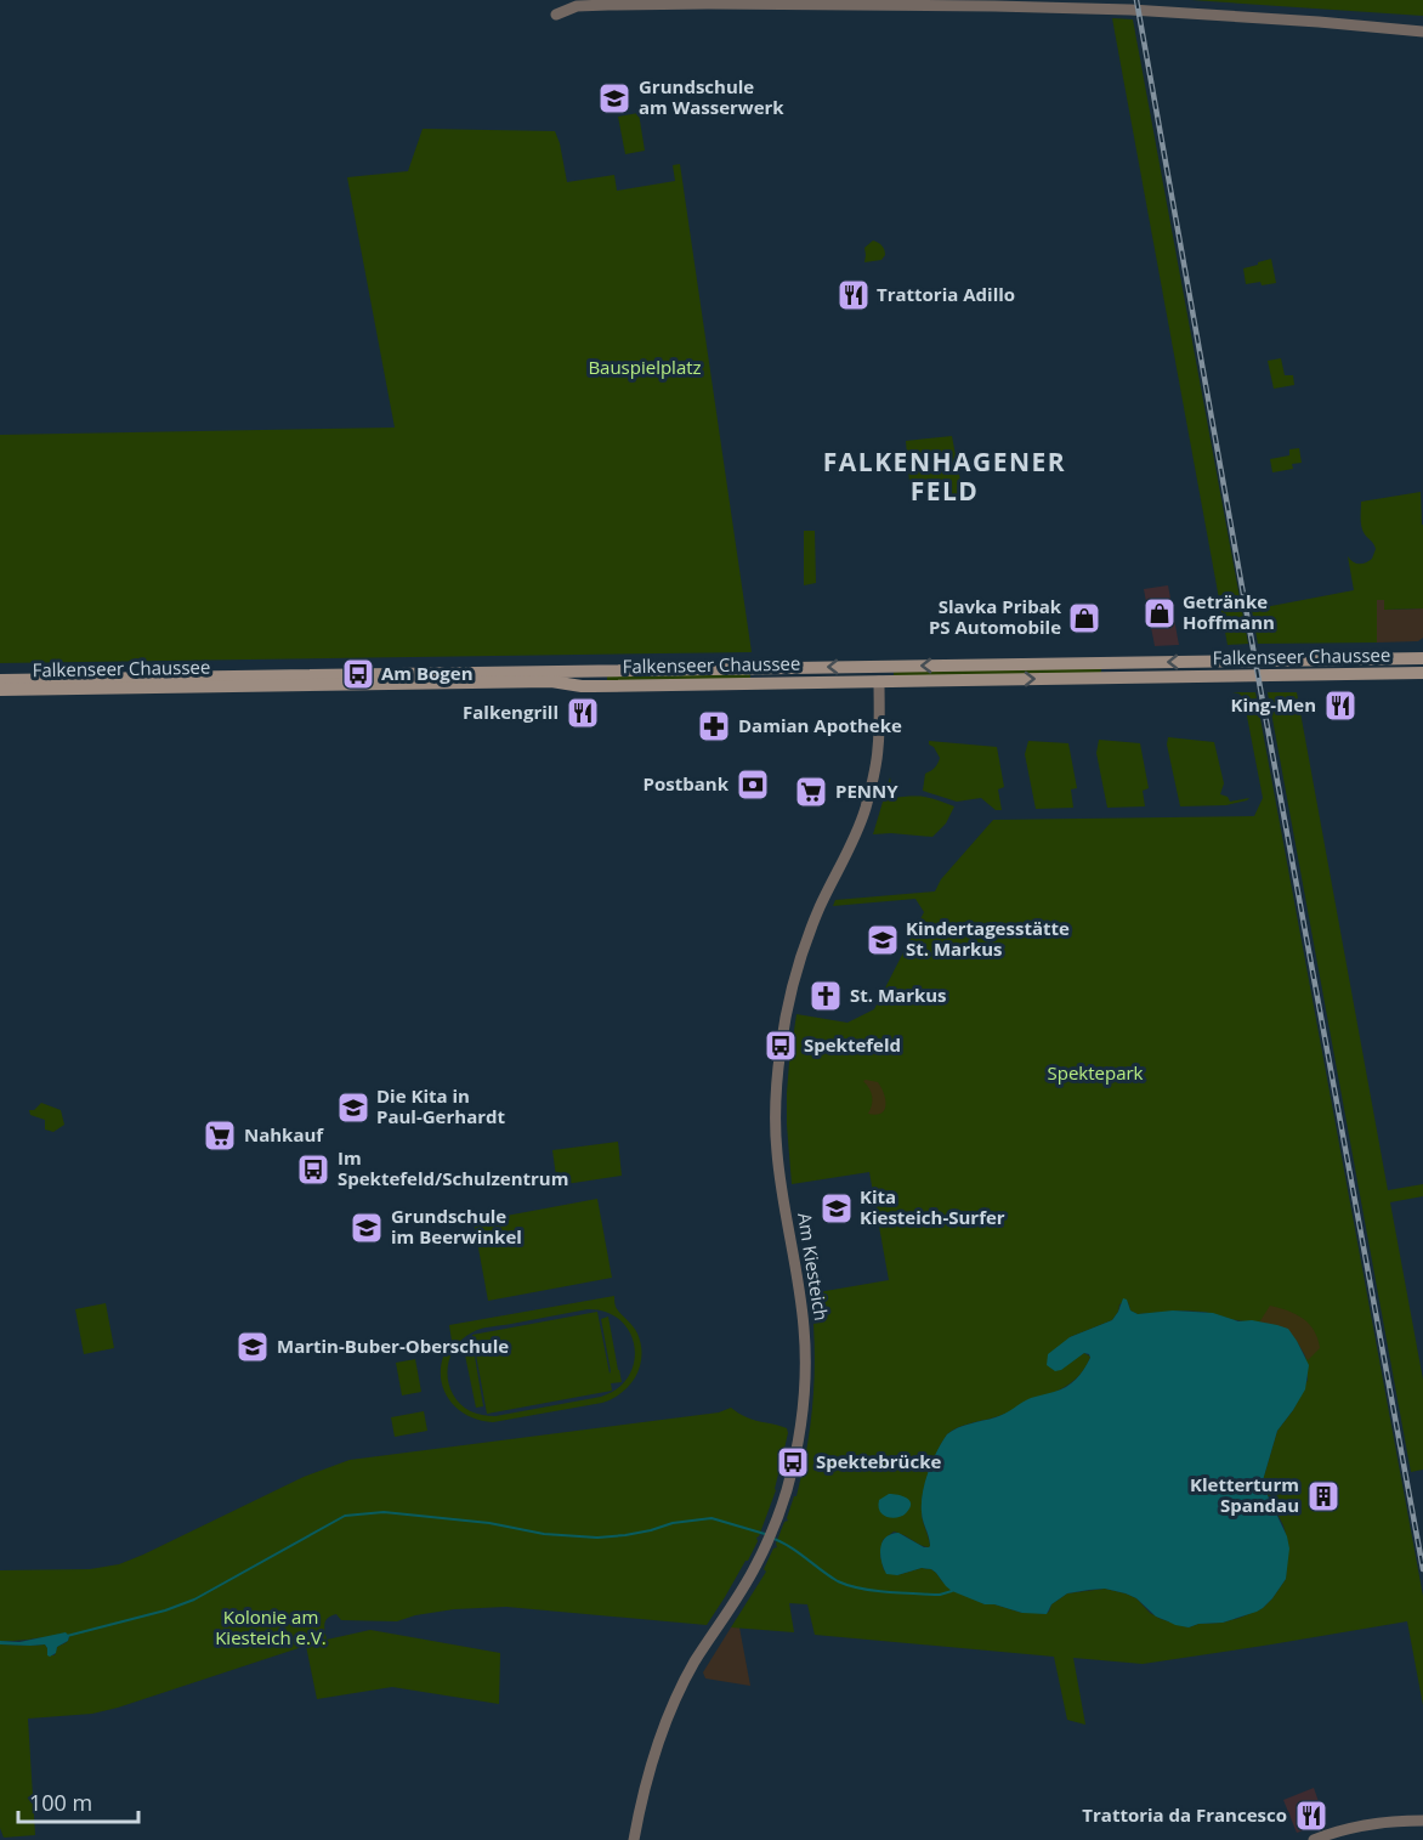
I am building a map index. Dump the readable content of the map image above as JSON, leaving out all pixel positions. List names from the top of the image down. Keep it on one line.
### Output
{"streets":{"main road":["Falkenseer Chaussee"],"street":["Am Kiesteich"]},"crossings":[["Falkenseer Chaussee","Am Kiesteich"]],"districts":["FALKENHAGENER FELD"],"parks":["Bauspielplatz","Spektepark","Kolonie am Kiesteich e.V."],"places":{"school or university":["Grundschule am Wasserwerk","Kindertagesstätte St. Markus","Die Kita in Paul-Gerhardt","Kita Kiesteich-Surfer","Grundschule im Beerwinkel","Martin-Buber-Oberschule"],"restaurant":["Trattoria Adillo","King-Men","Falkengrill","Trattoria da Francesco"],"shop":["Getränke Hoffmann","Slavka Pribak PS Automobile"],"bus stop":["Am Bogen","Spektefeld","Im Spektefeld/Schulzentrum","Spektebrücke"],"pharmacy":["Damian Apotheke"],"bank":["Postbank"],"supermarket":["PENNY","Nahkauf"],"church":["St. Markus"],"building":["Kletterturm Spandau"]},"scale_bar":"100 m"}
